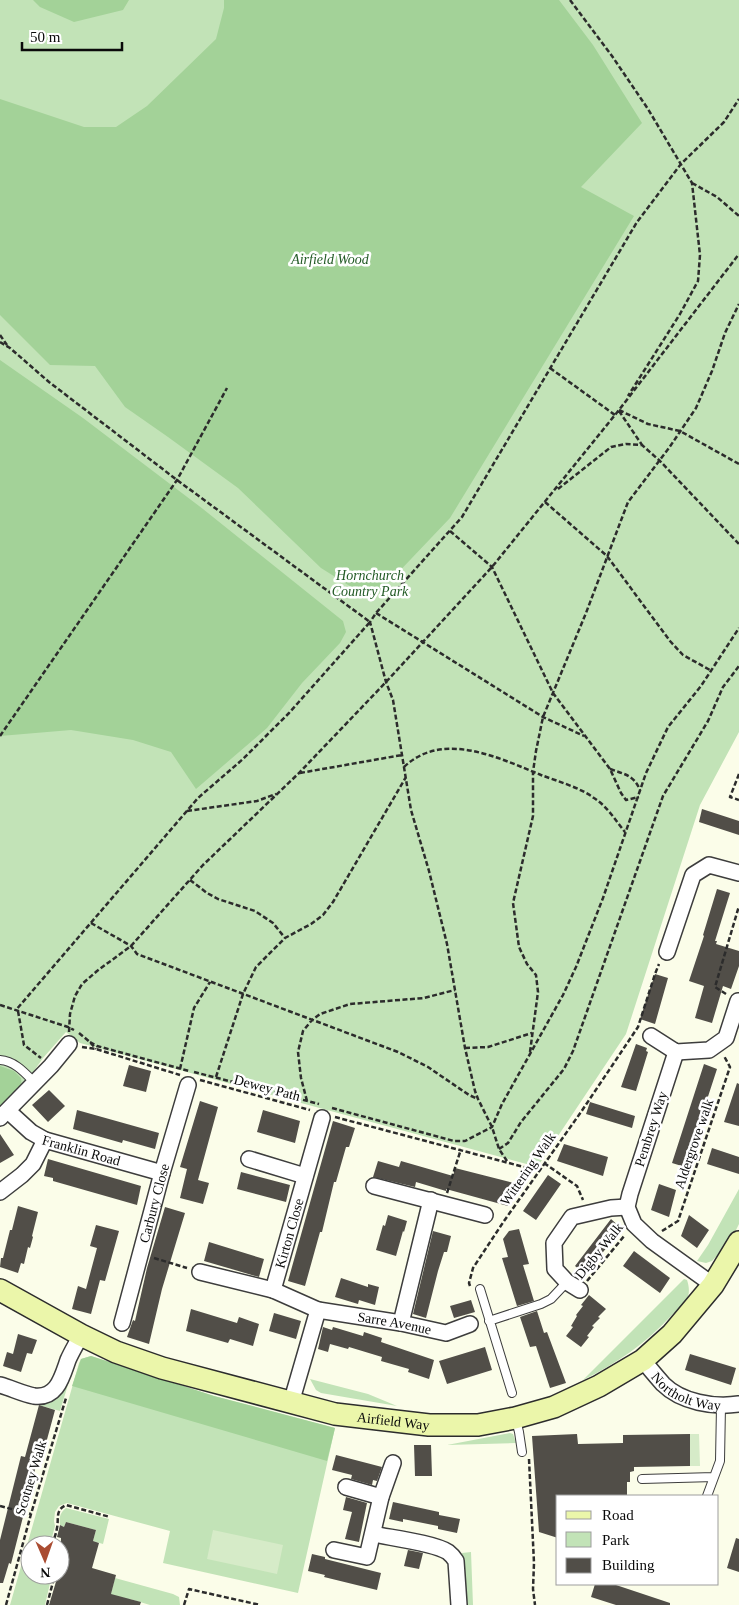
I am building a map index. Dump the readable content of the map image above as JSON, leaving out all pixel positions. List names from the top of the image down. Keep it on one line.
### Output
{"streets":{"street":["Pembrey Way","Franklin Road","Carbury Close","Kirton Close","Sarre Avenue","Northolt Way","Airfield Way"],"path":["Dewey Path","Aldergrove walk","Wittering Walk","Digby Walk","Scotney Walk"]},"crossings":[["Dewey Path","Wittering Walk"],["Dewey Path","Carbury Close"],["Dewey Path","Kirton Close"],["Franklin Road","Carbury Close"],["Kirton Close","Sarre Avenue"],["Northolt Way","Airfield Way"]],"parks":["Airfield Wood","Hornchurch Country Park"],"legend":["Road","Park","Building"],"scale_bar":"50 m","north":"bottom"}
